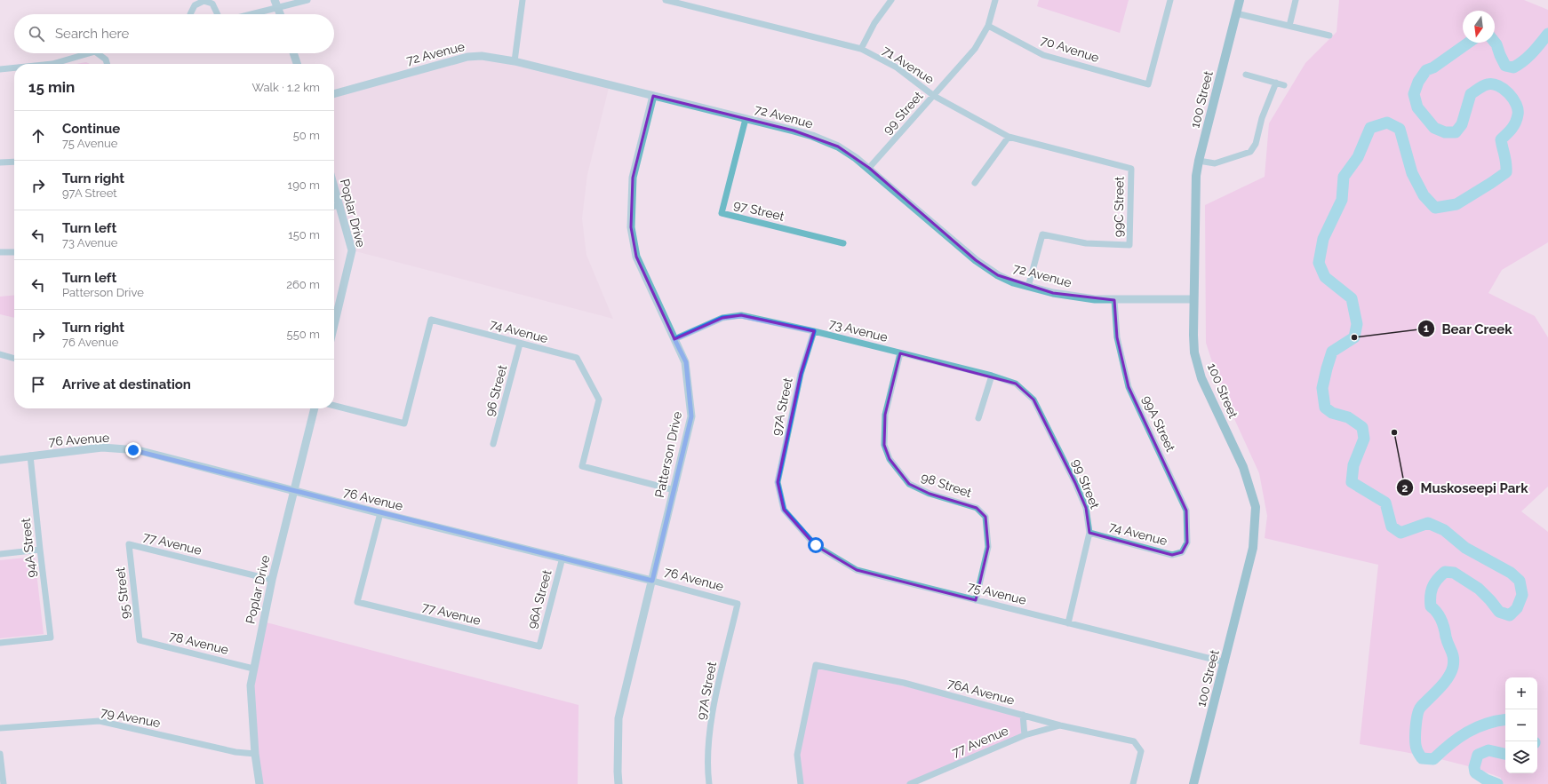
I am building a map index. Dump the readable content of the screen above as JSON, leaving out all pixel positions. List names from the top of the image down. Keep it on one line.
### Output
{"streets":{"main road":["100 Street"],"street":["70 Avenue","72 Avenue","71 Avenue","99 Street","99C Street","97 Street","Poplar Drive","73 Avenue","74 Avenue","96 Street","97A Street","99A Street","76 Avenue","Patterson Drive","98 Street","77 Avenue","94A Street","95 Street","75 Avenue","96A Street","78 Avenue","76A Avenue","79 Avenue"]},"crossings":[["70 Avenue","99 Street"],["72 Avenue","100 Street"],["72 Avenue","99 Street"],["72 Avenue","99C Street"],["72 Avenue","97 Street"],["72 Avenue","99A Street"],["72 Avenue","Patterson Drive"],["71 Avenue","99 Street"],["71 Avenue","99C Street"],["100 Street","75 Avenue"],["99 Street","73 Avenue"],["99 Street","74 Avenue"],["99 Street","75 Avenue"],["Poplar Drive","76 Avenue"],["Poplar Drive","77 Avenue"],["Poplar Drive","78 Avenue"],["Poplar Drive","79 Avenue"],["73 Avenue","97A Street"],["73 Avenue","Patterson Drive"],["73 Avenue","98 Street"],["74 Avenue","96 Street"],["74 Avenue","99A Street"],["74 Avenue","Patterson Drive"],["97A Street","76 Avenue"],["97A Street","75 Avenue"],["76 Avenue","Patterson Drive"],["76 Avenue","77 Avenue"],["76 Avenue","94A Street"],["76 Avenue","96A Street"],["98 Street","75 Avenue"],["77 Avenue","95 Street"],["77 Avenue","96A Street"],["77 Avenue","76A Avenue"],["95 Street","78 Avenue"]],"places":["Bear Creek","Muskoseepi Park"],"north":"bottom","page":{"search":"Search here","heading":["15 min","Walk · 1.2 km"],"list":[["Continue","75 Avenue","50 m"],["Turn right","97A Street","190 m"],["Turn left","73 Avenue","150 m"],["Turn left","Patterson Drive","260 m"],["Turn right","76 Avenue","550 m"],"Arrive at destination"],"map_buttons":["+","−"]}}
